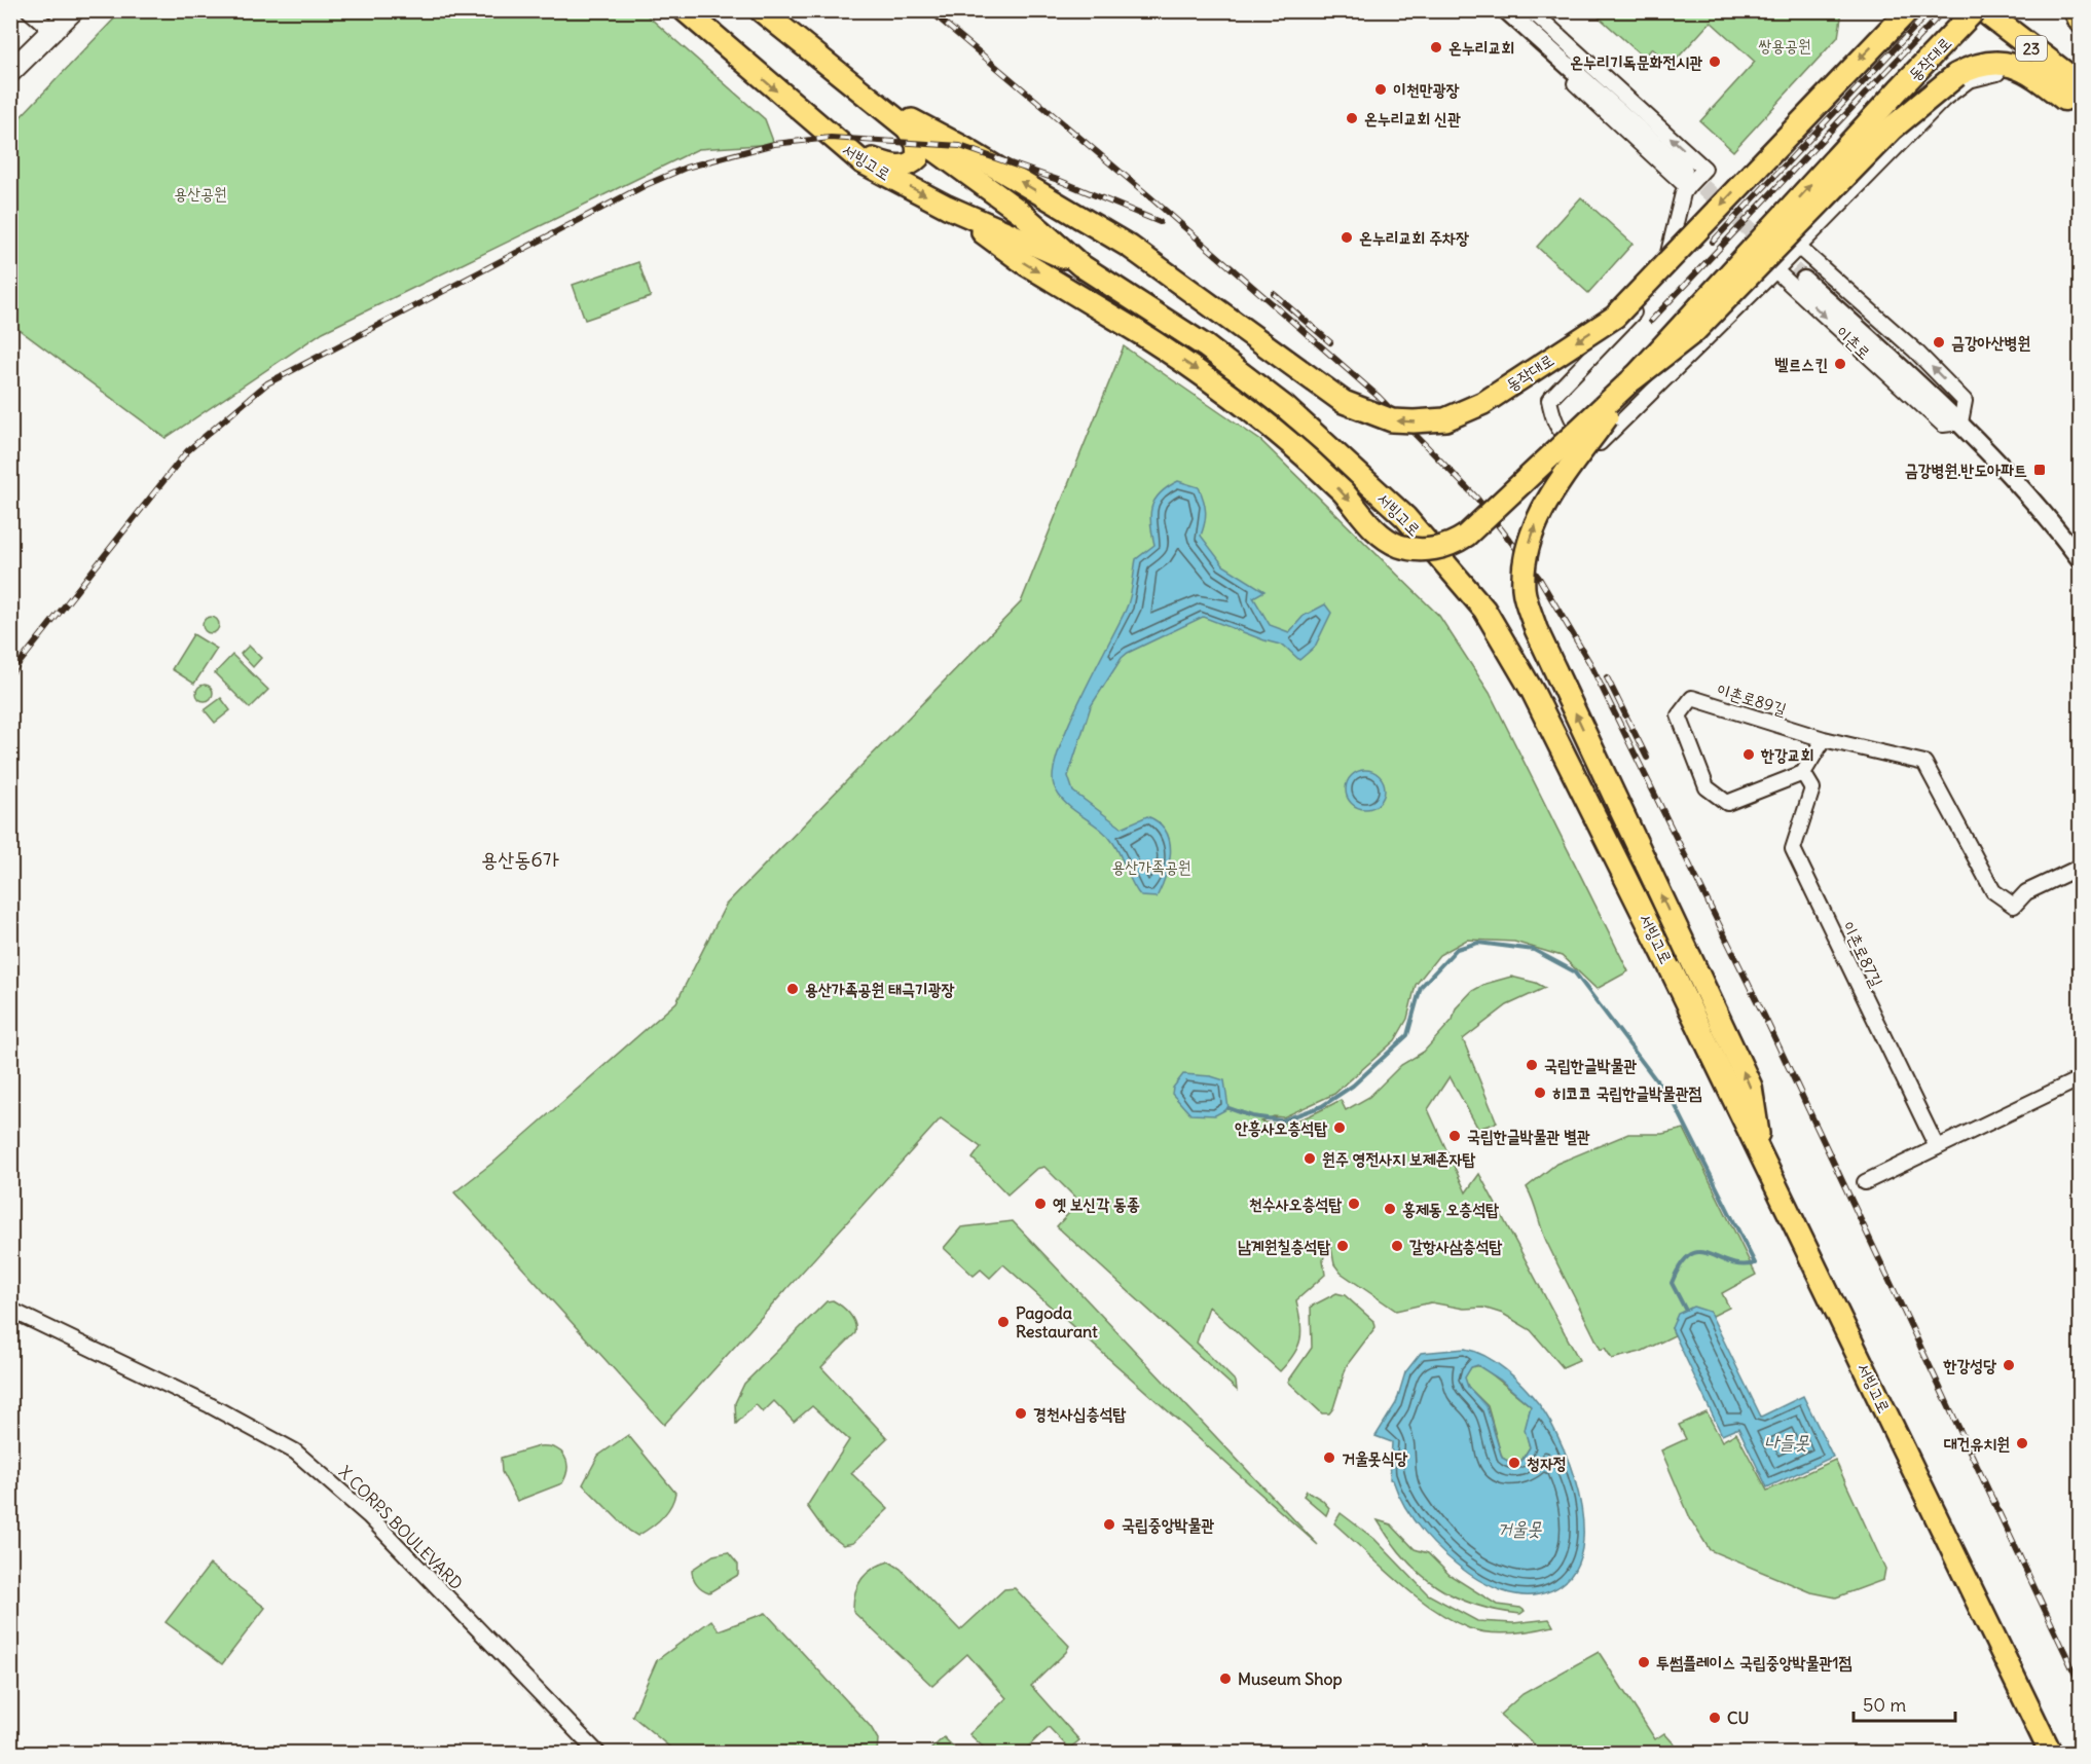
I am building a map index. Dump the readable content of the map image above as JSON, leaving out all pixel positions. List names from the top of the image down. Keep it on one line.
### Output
{"streets":{"highway":["23"],"main road":["동작대로","서빙고로"],"street":["이촌로","이촌로89길","이촌로87길","X CORPS BOULEVARD"]},"crossings":[["동작대로","서빙고로"],["이촌로89길","이촌로87길"]],"districts":["용산동6가"],"water":["나들못","거울못"],"parks":["쌍용공원","용산공원","용산가족공원"],"places":{"other":["온누리교회","온누리기독문화전시관","이천만광장","온누리교회 신관","온누리교회 주차장","금강아산병원","벨르스킨","한강교회","용산가족공원 태극기광장","국립한글박물관","히코코 국립한글박물관점","안흥사오층석탑","국립한글박물관 별관","원주 영전사지 보제존자탑","옛 보신각 동종","천수사오층석탑","홍제동 오층석탑","남계원칠층석탑","갈항사삼층석탑","Pagoda Restaurant","한강성당","경천사십층석탑","대건유치원","거울못식당","청자정","국립중앙박물관","투썸플레이스 국립중앙박물관1점","Museum Shop","CU"],"transit":["금강병원.반도아파트"]},"scale_bar":"50 m"}
